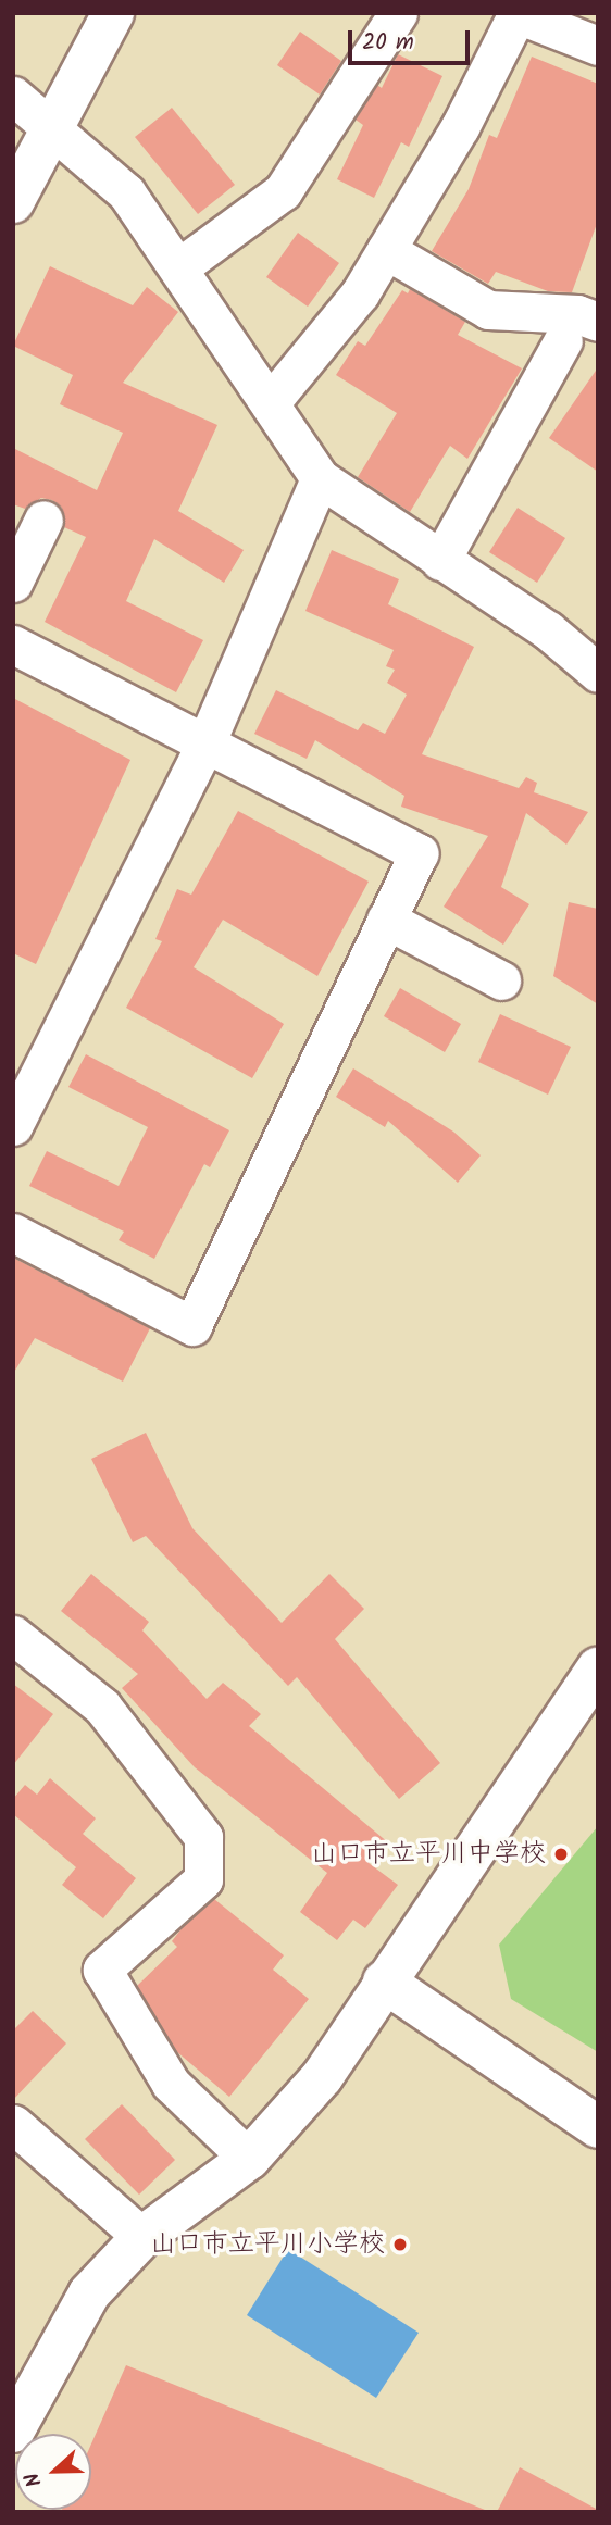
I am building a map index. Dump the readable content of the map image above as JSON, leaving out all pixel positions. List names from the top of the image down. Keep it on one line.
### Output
{"places":["山口市立平川中学校","山口市立平川小学校"],"scale_bar":"20 m","north":"left"}
